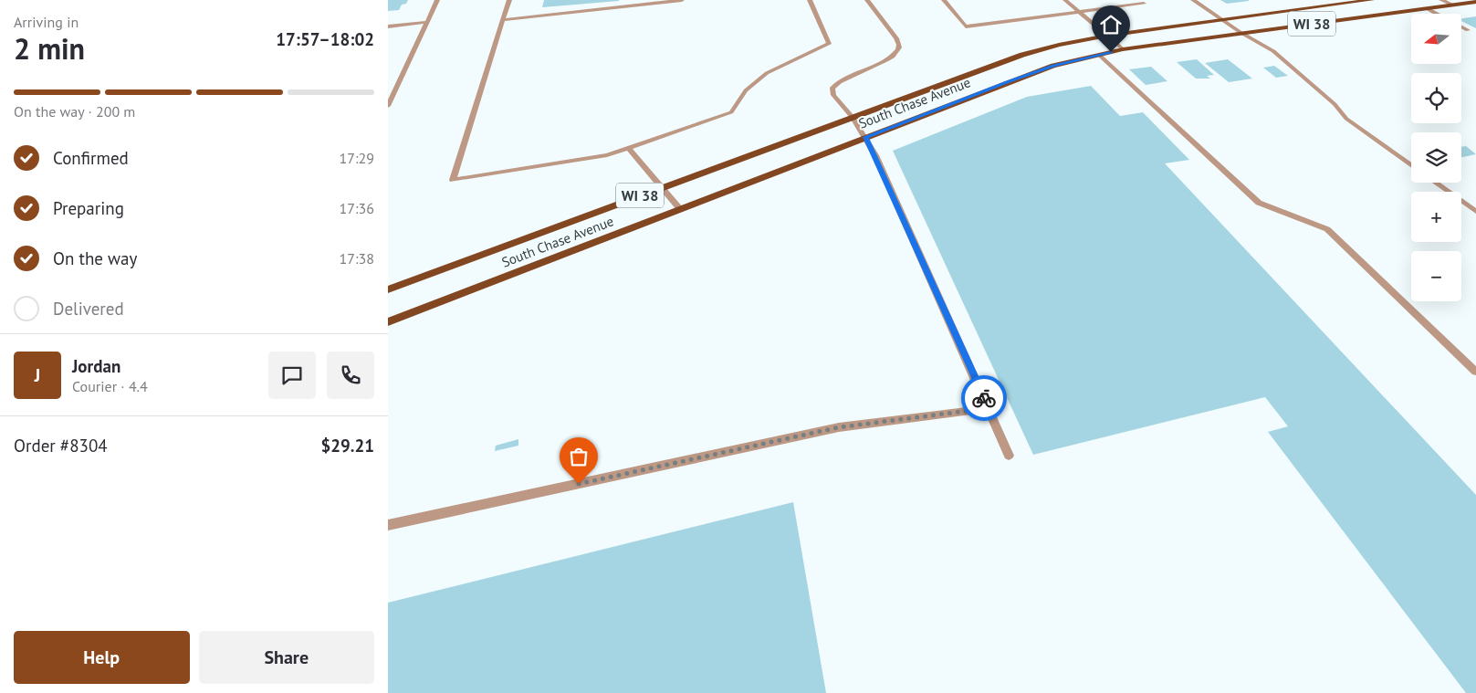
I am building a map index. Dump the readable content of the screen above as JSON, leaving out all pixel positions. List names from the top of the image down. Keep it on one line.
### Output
{"streets":{"main road":["WI 38","South Chase Avenue"]},"north":"left","page":{"heading":["2 min","Arriving in","17:57–18:02"],"panel":["Jordan","Courier · 4.4","Order #8304","$29.21"],"map_buttons":["+","−"],"bar":"On the way · 200 m","list":[["Confirmed","17:29"],["Preparing","17:36"],["On the way","17:38"],"Delivered"],"round":"J","buttons":["Help","Share"]}}
